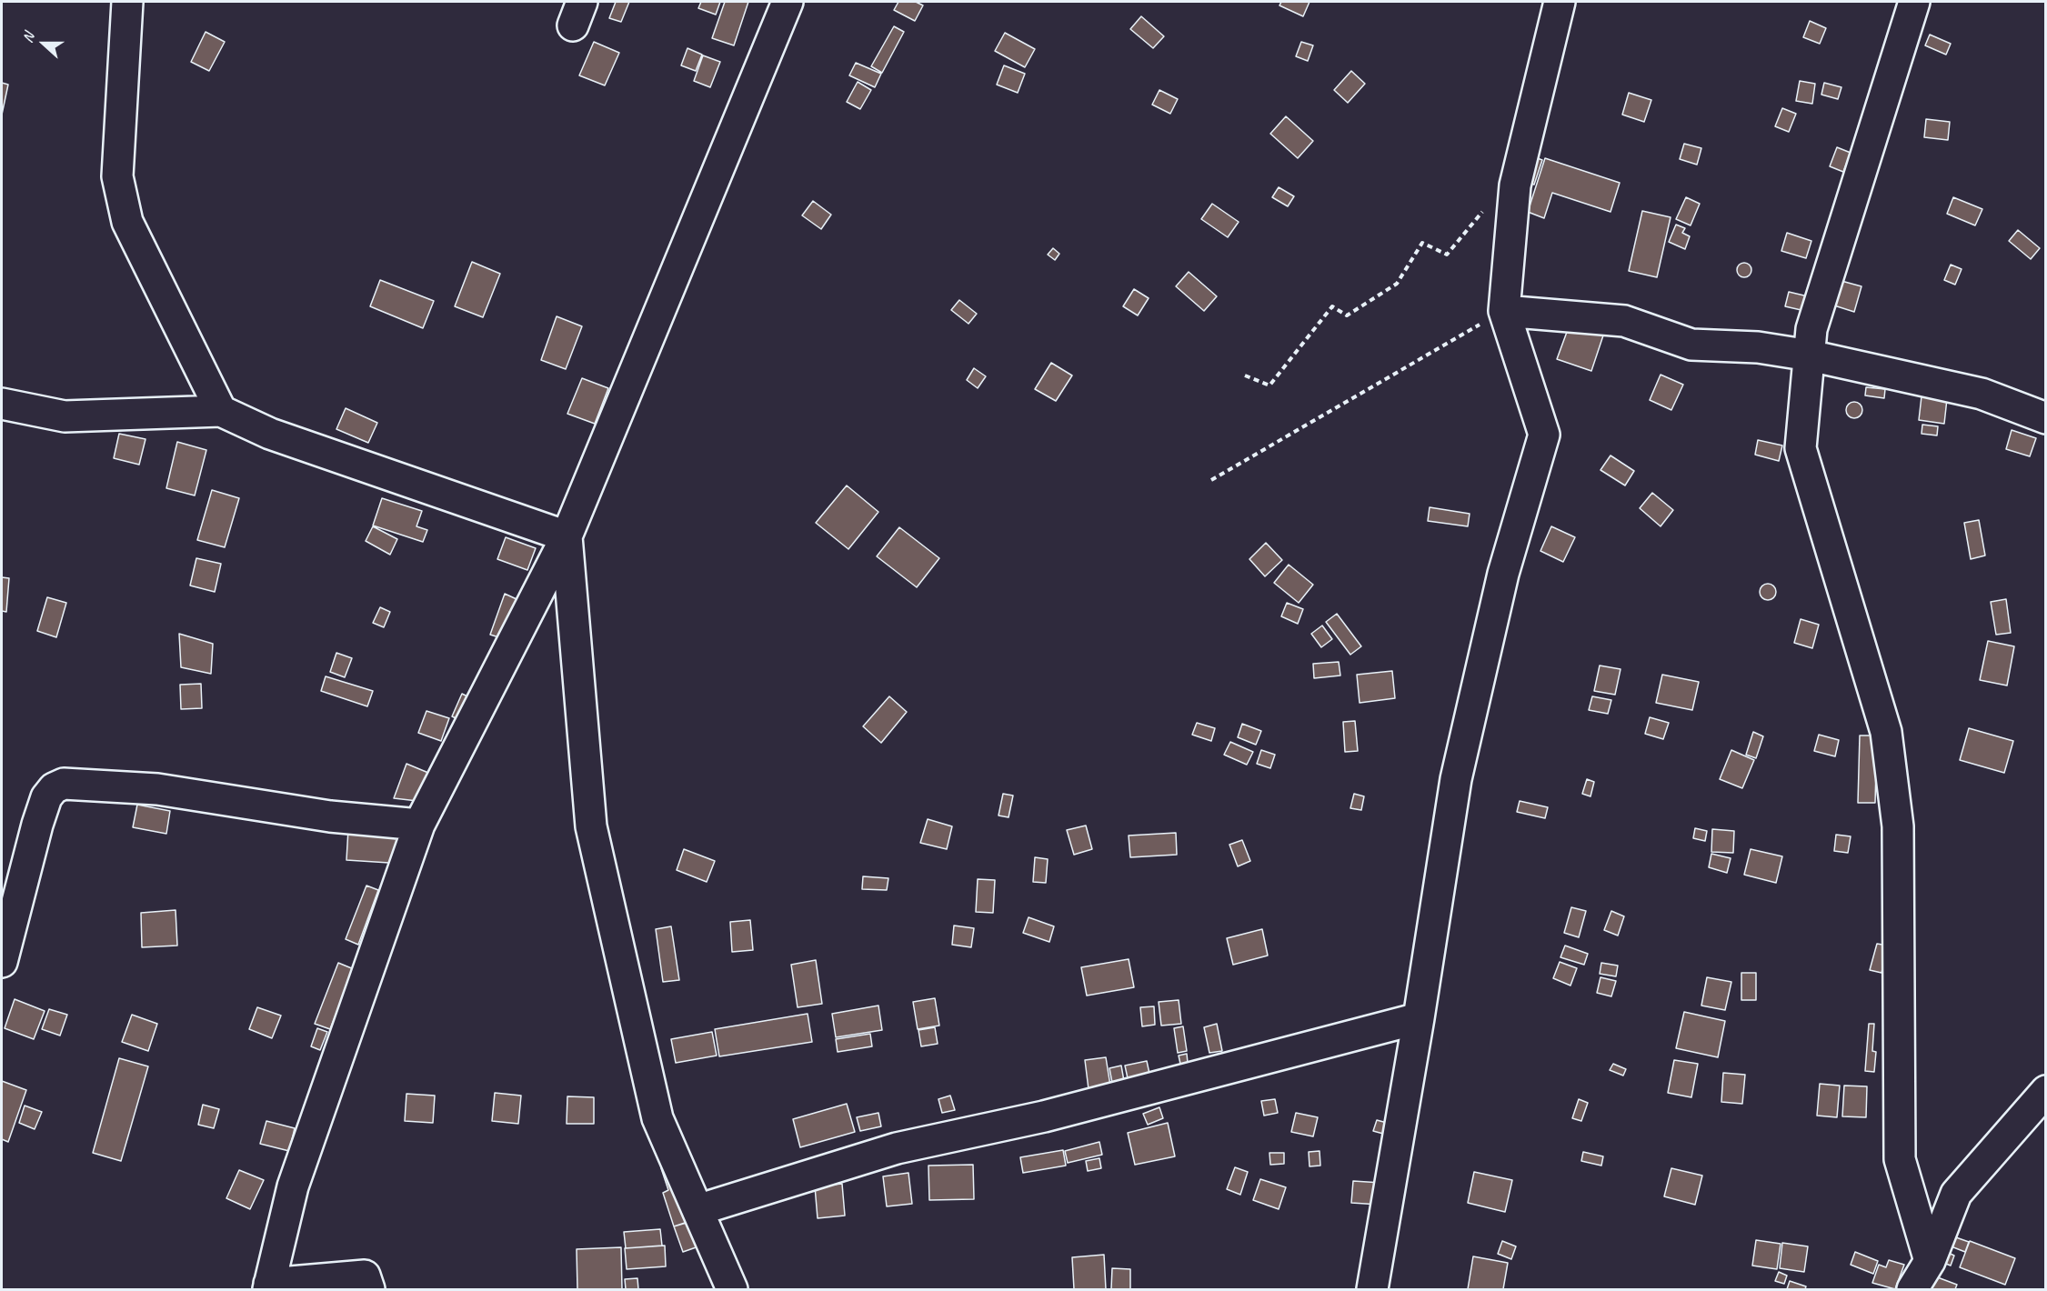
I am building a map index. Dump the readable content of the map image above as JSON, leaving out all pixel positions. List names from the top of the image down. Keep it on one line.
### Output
{"north":"left"}
